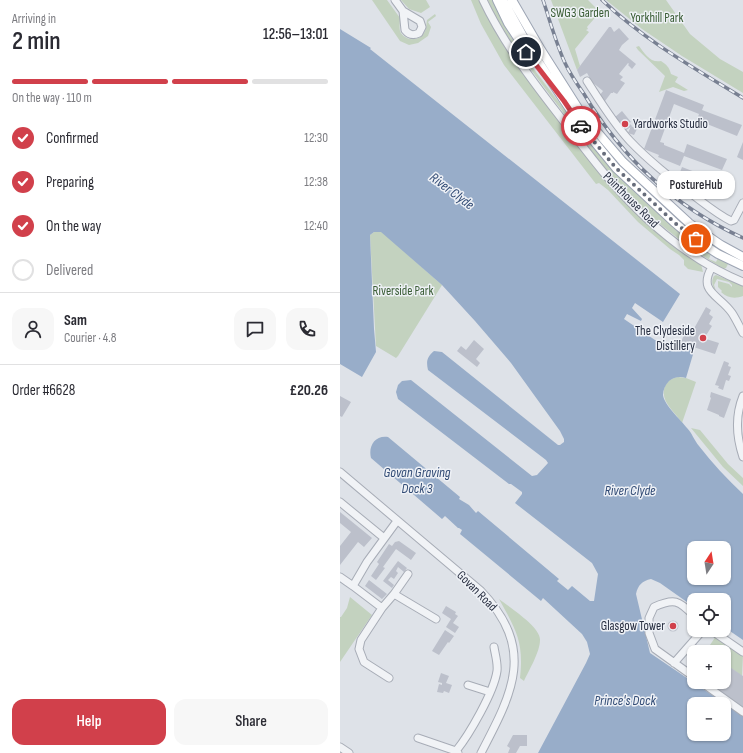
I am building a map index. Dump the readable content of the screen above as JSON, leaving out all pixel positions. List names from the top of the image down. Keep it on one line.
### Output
{"streets":{"street":["Pointhouse Road","Govan Road"]},"water":["River Clyde","Govan Graving Dock 3","Prince's Dock"],"parks":["SWG3 Garden","Yorkhill Park","Riverside Park"],"places":["Yardworks Studio","PostureHub","The Clydeside Distillery","Glasgow Tower"],"north":"top","page":{"heading":["2 min","Arriving in","12:56–13:01"],"panel":["Sam","Courier · 4.8","Order #6628","£20.26"],"bar":"On the way · 110 m","list":[["Confirmed","12:30"],["Preparing","12:38"],["On the way","12:40"],"Delivered"],"bubble":"PostureHub","map_buttons":["+","−"],"buttons":["Help","Share"]}}
